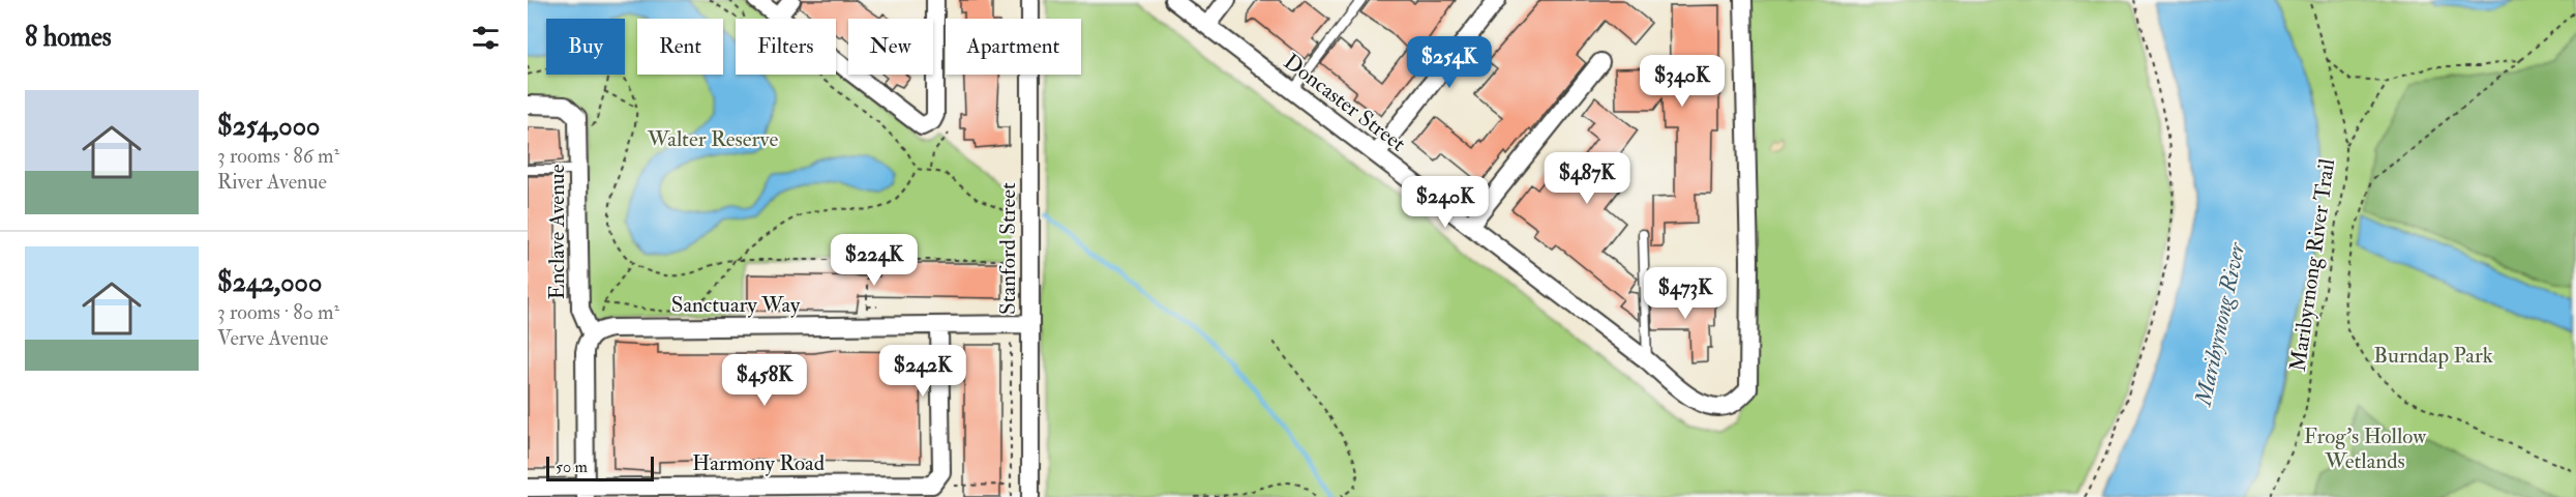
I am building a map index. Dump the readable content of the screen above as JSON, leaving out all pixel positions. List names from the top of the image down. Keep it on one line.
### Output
{"streets":{"street":["Doncaster Street","Enclave Avenue","Stanford Street","Sanctuary Way","Harmony Road"],"path":["Maribyrnong River Trail"]},"crossings":[["Enclave Avenue","Sanctuary Way"],["Stanford Street","Sanctuary Way"]],"water":["Maribyrnong River"],"parks":["Walter Reserve","Burndap Park","Frog's Hollow Wetlands"],"scale_bar":"50 m","page":{"heading":"8 homes","chip":["Buy","Rent","Filters","New","Apartment"],"price":["$254K","$340K","$487K","$240K","$224K","$473K","$242K","$458K"],"list":[{"name":"$254,000","note":"3 rooms · 86 m² · River Avenue"},{"name":"$242,000","note":"3 rooms · 80 m² · Verve Avenue"}],"scale":"50 m"}}
